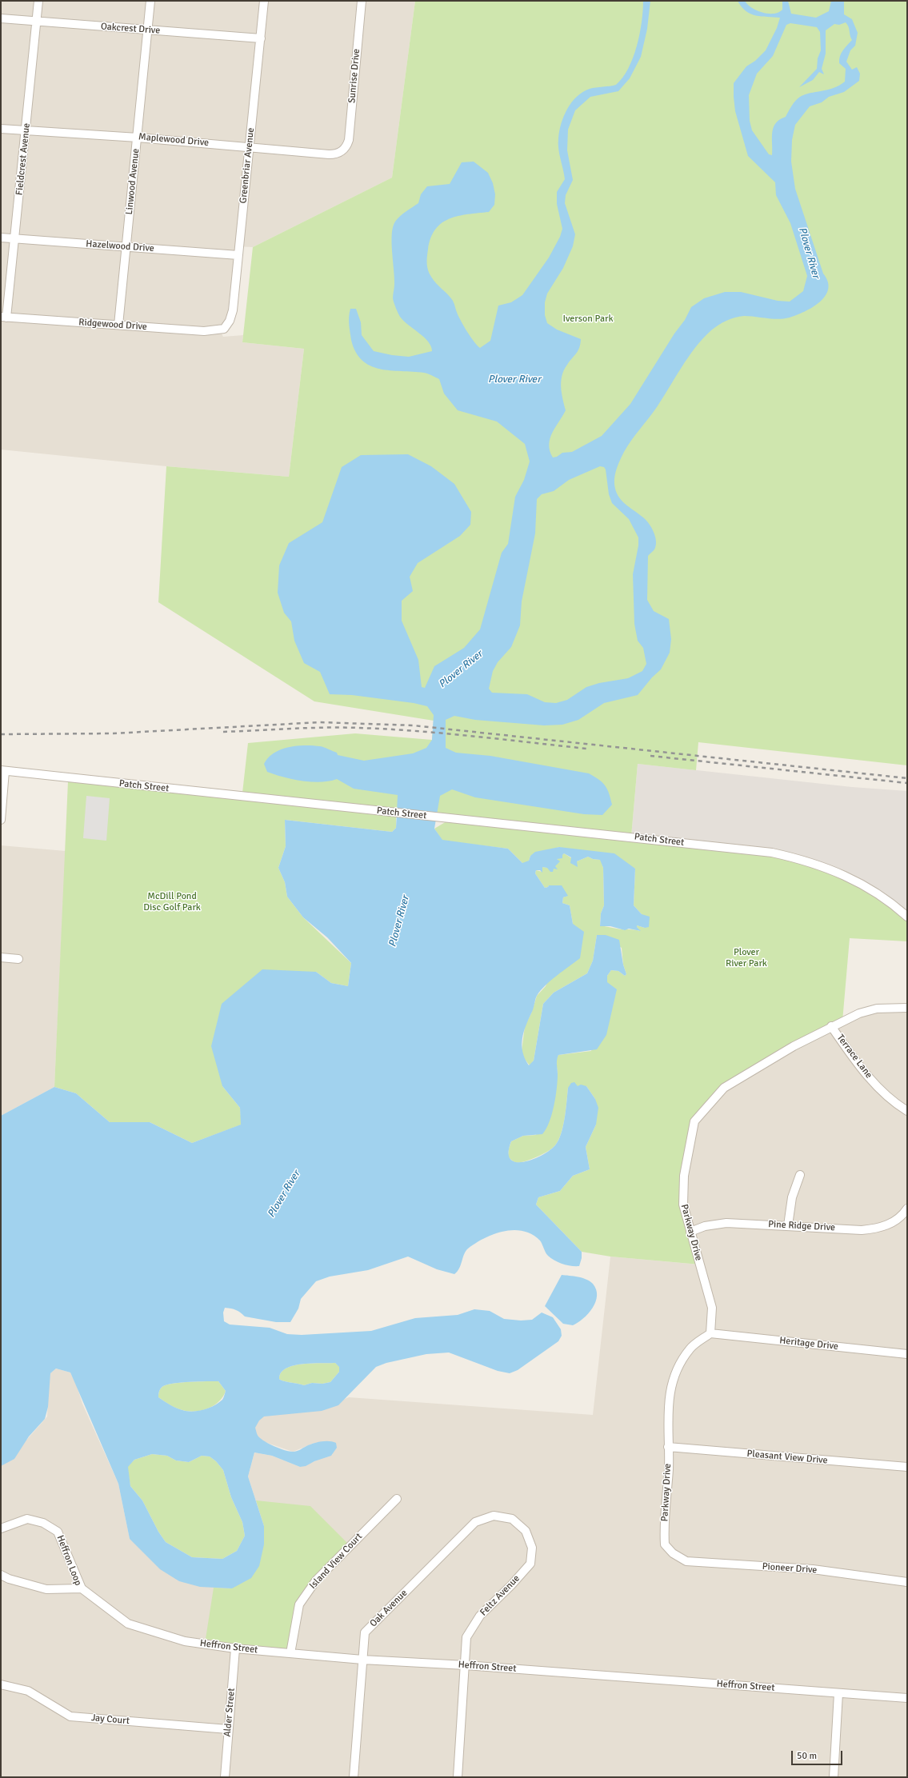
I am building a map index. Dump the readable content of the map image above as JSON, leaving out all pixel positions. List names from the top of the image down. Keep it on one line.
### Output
{"streets":{"street":["Oakcrest Drive","Sunrise Drive","Maplewood Drive","Fieldcrest Avenue","Greenbriar Avenue","Linwood Avenue","Hazelwood Drive","Ridgewood Drive","Patch Street","Terrace Lane","Pine Ridge Drive","Parkway Drive","Heritage Drive","Pleasant View Drive","Heffron Loop","Island View Court","Pioneer Drive","Feltz Avenue","Oak Avenue","Heffron Street","Alder Street","Jay Court"]},"crossings":[["Oakcrest Drive","Fieldcrest Avenue"],["Oakcrest Drive","Greenbriar Avenue"],["Oakcrest Drive","Linwood Avenue"],["Sunrise Drive","Maplewood Drive"],["Maplewood Drive","Fieldcrest Avenue"],["Maplewood Drive","Greenbriar Avenue"],["Maplewood Drive","Linwood Avenue"],["Fieldcrest Avenue","Hazelwood Drive"],["Fieldcrest Avenue","Ridgewood Drive"],["Greenbriar Avenue","Hazelwood Drive"],["Greenbriar Avenue","Ridgewood Drive"],["Linwood Avenue","Hazelwood Drive"],["Linwood Avenue","Ridgewood Drive"],["Terrace Lane","Parkway Drive"],["Pine Ridge Drive","Parkway Drive"],["Parkway Drive","Heritage Drive"],["Parkway Drive","Pleasant View Drive"],["Parkway Drive","Pioneer Drive"],["Heffron Loop","Heffron Street"],["Island View Court","Heffron Street"],["Feltz Avenue","Oak Avenue"],["Feltz Avenue","Heffron Street"],["Oak Avenue","Heffron Street"],["Heffron Street","Alder Street"],["Alder Street","Jay Court"]],"water":["Plover River"],"parks":["Iverson Park","McDill Pond Disc Golf Park","Plover River Park"],"scale_bar":"50 m"}
